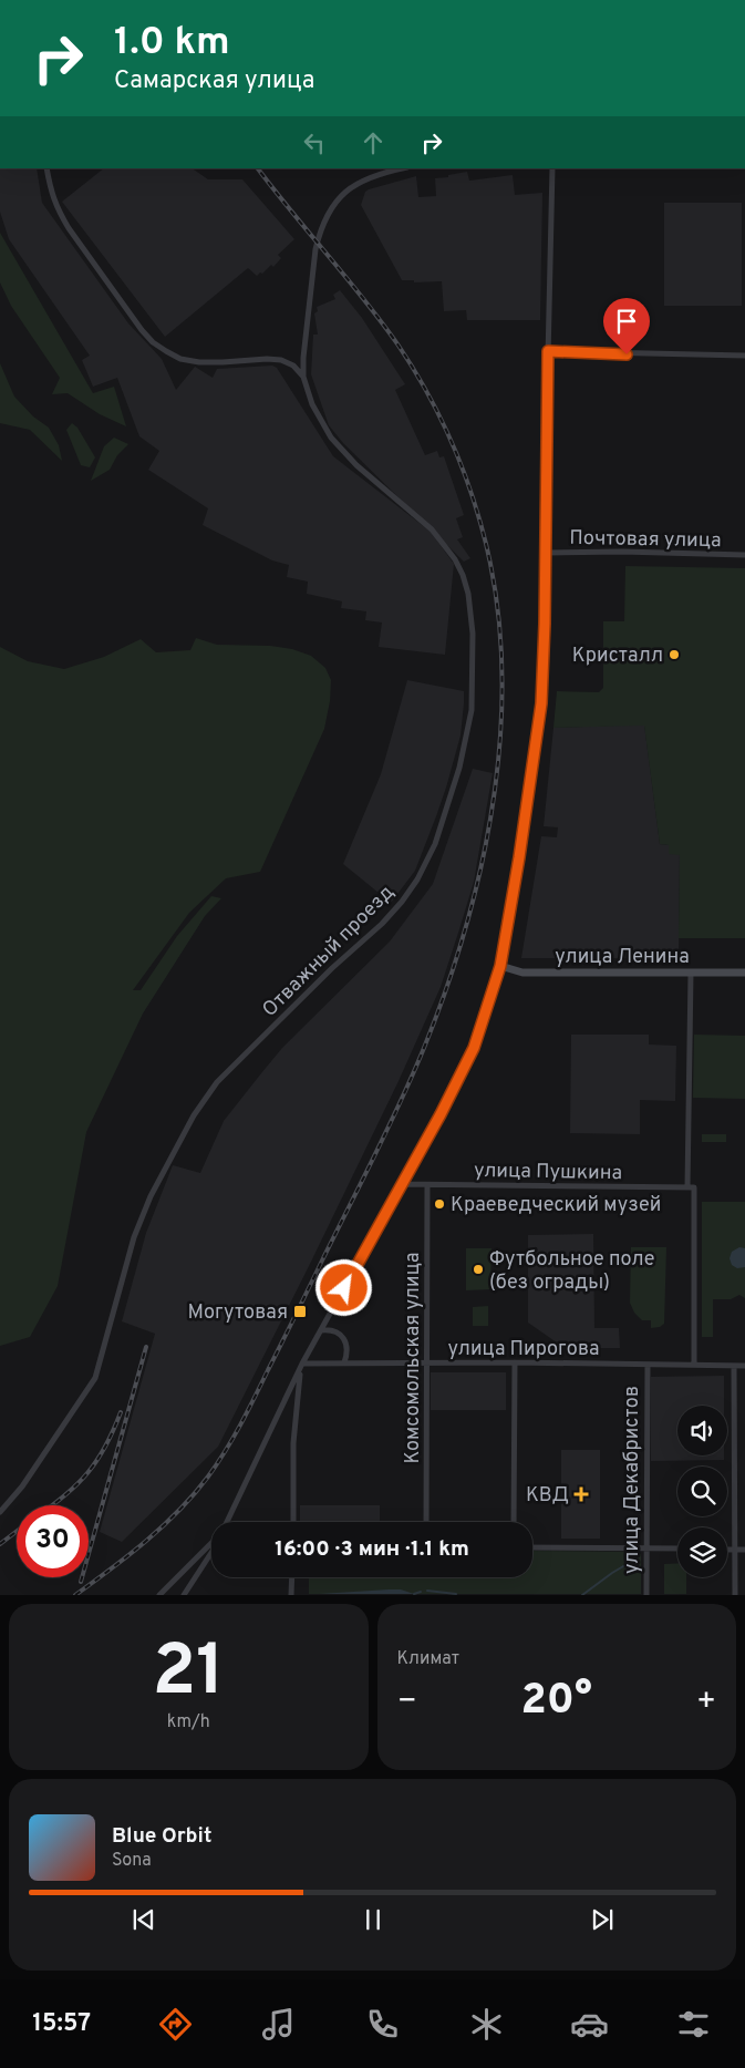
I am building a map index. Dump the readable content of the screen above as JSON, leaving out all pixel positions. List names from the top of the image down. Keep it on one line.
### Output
{"streets":{"street":["Почтовая улица","Отважный проезд","улица Ленина","улица Пушкина","улица Пирогова","Комсомольская улица","улица Декабристов"]},"crossings":[["улица Пушкина","Комсомольская улица"],["улица Пирогова","Комсомольская улица"],["улица Пирогова","улица Декабристов"]],"places":{"other":["Кристалл","Краеведческий музей","Футбольное поле (без ограды)"],"transit":["Могутовая"],"health":["КВД"]},"page":{"turn":["1.0 km","Самарская улица"],"limit":"30","trip":"16:00 · 3 мин · 1.1 km","tile":[["21","km/h"],"Климат"],"heat":["−","20°","+"],"song":["Blue Orbit","Sona"],"tabs":"15:57"}}
